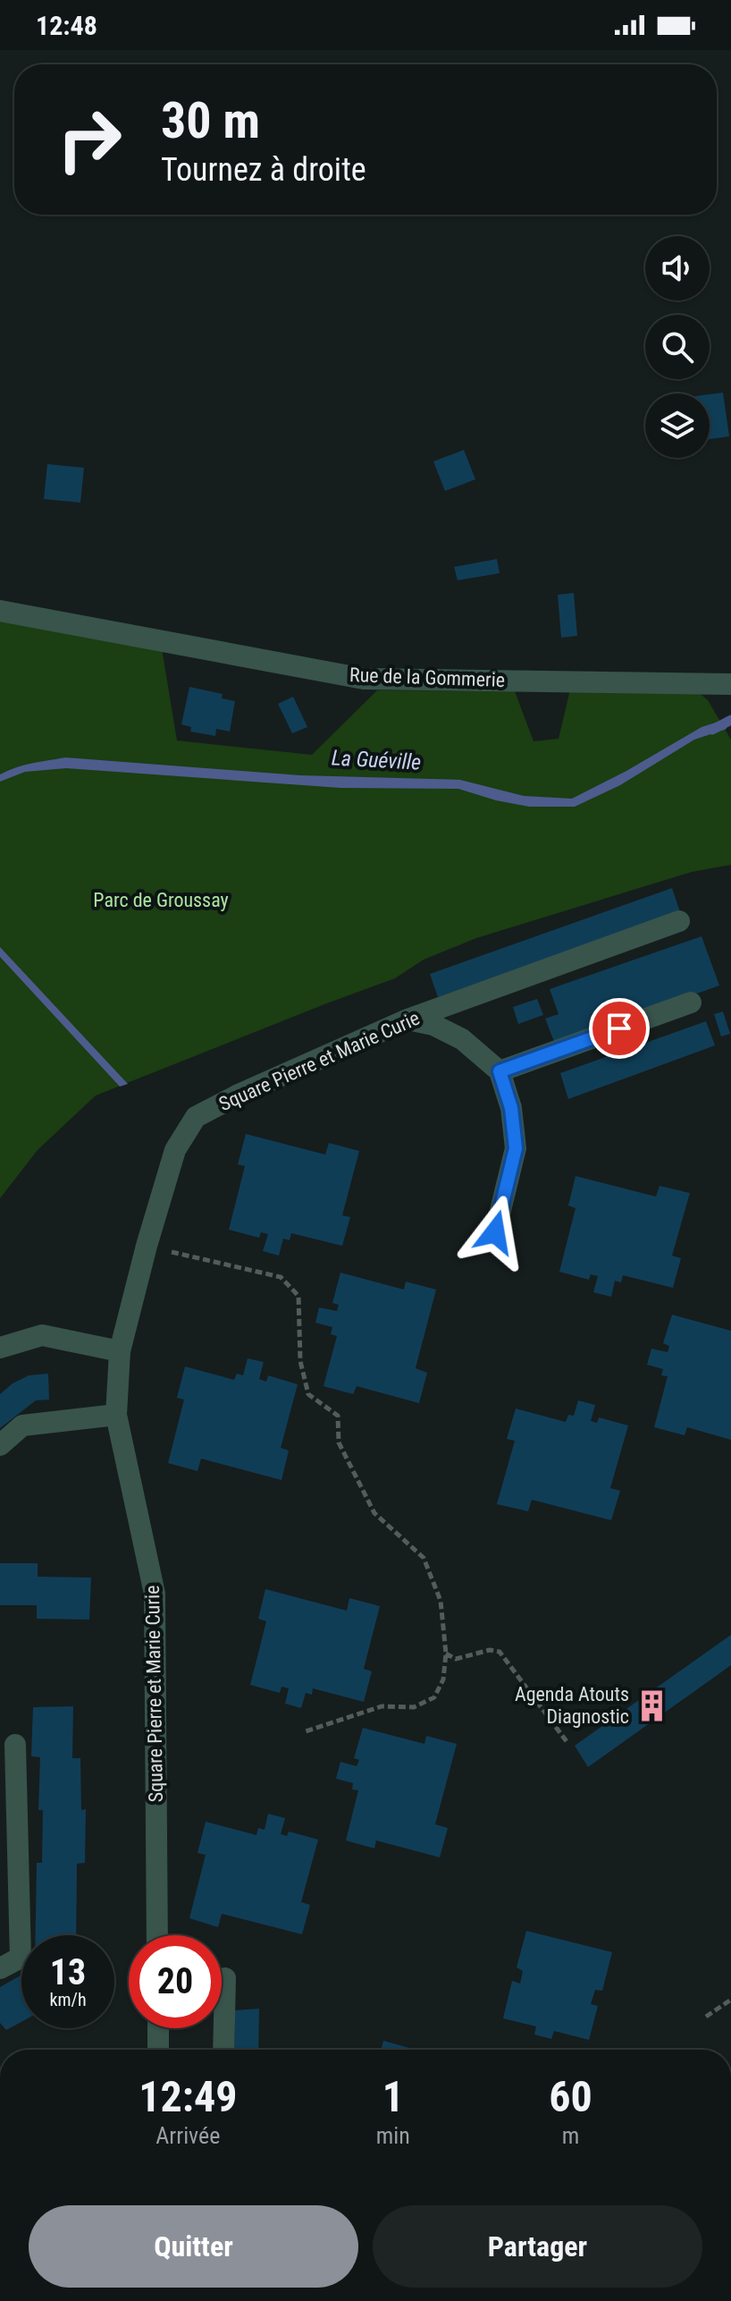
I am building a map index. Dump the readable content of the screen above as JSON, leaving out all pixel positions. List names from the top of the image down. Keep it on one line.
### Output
{"streets":{"street":["Rue de la Gommerie","Square Pierre et Marie Curie"]},"water":["La Guéville"],"parks":["Parc de Groussay"],"places":{"building":["Agenda Atouts Diagnostic"]},"page":{"status":"12:48","turn":["30 m","Tournez à droite"],"speed":"13 km/h","limit":"20","eta":["12:49","Arrivée","1","min","60","m"],"buttons":["Quitter","Partager"]}}
